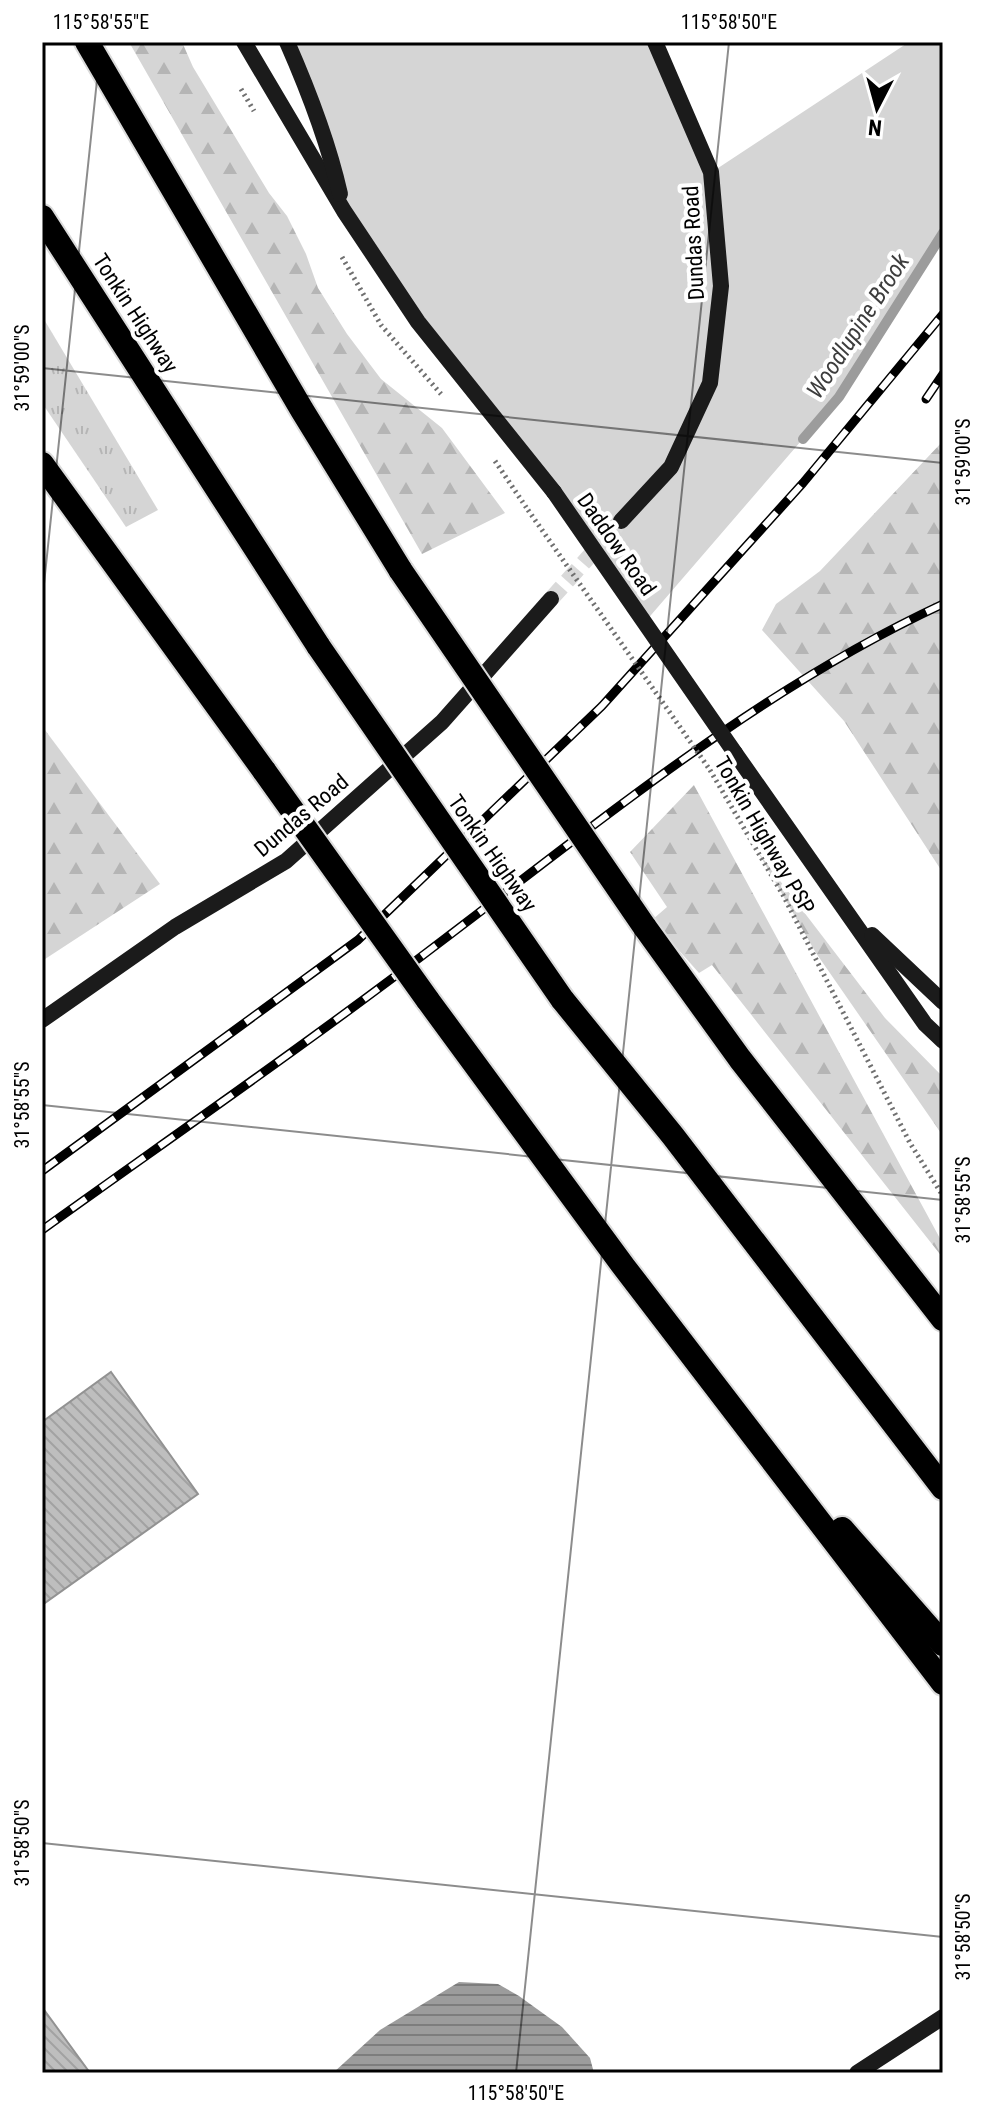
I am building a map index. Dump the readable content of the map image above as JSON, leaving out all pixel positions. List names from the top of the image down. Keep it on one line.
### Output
{"streets":{"highway":["Tonkin Highway"],"main road":["Dundas Road","Daddow Road"],"path":["Tonkin Highway PSP"]},"water":["Woodlupine Brook"],"north":"bottom","coordinates":["115°58'55\"E","115°58'50\"E","31°59'00\"S","31°58'55\"S","31°58'50\"S"]}
